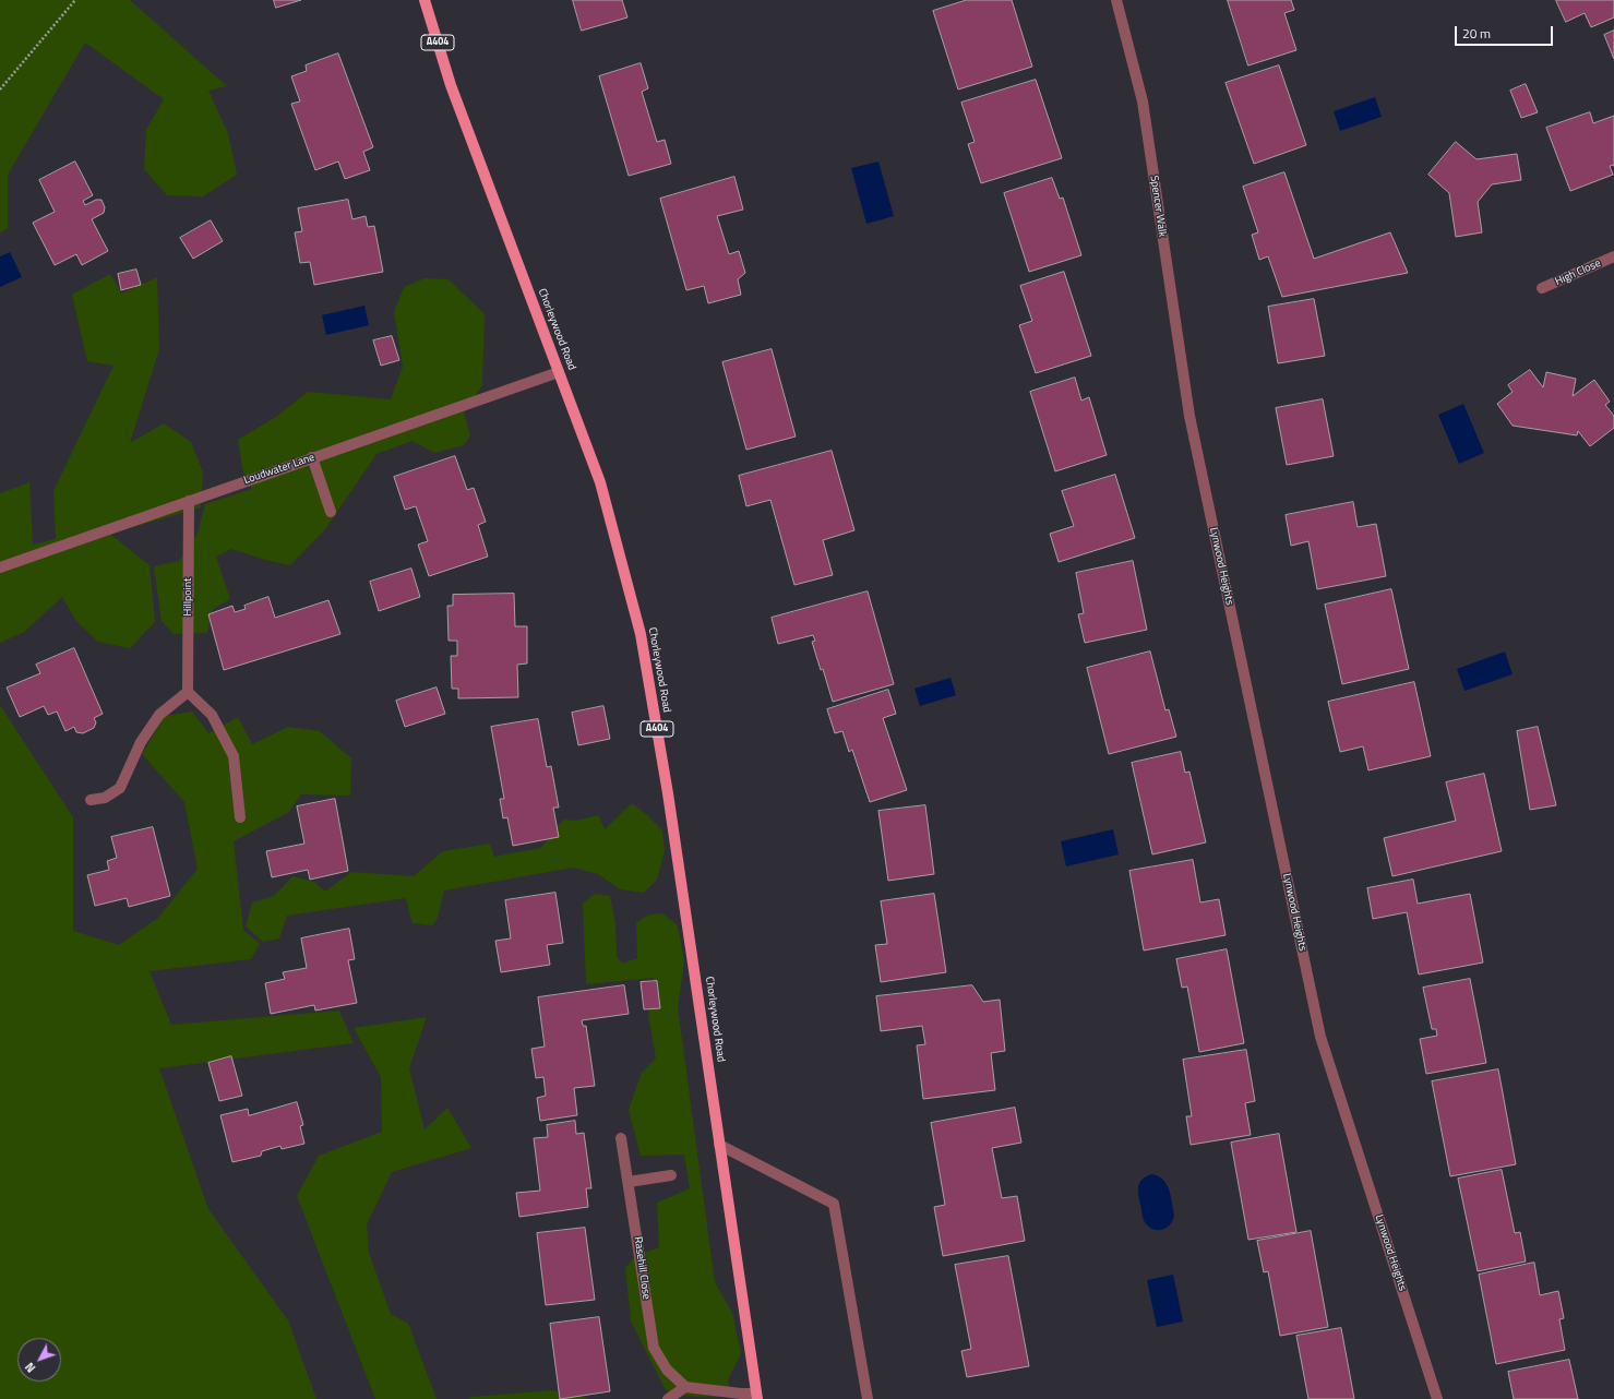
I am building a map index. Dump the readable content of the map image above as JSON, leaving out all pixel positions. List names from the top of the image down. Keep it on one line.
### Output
{"streets":{"main road":["A404","Chorleywood Road"],"street":["Spencer Walk","High Close","Loudwater Lane","Lynwood Heights","Hillpoint","Rasehill Close"]},"crossings":[["Spencer Walk","Lynwood Heights"],["Chorleywood Road","Loudwater Lane"],["Loudwater Lane","Hillpoint"]],"scale_bar":"20 m","north":"bottom left"}
